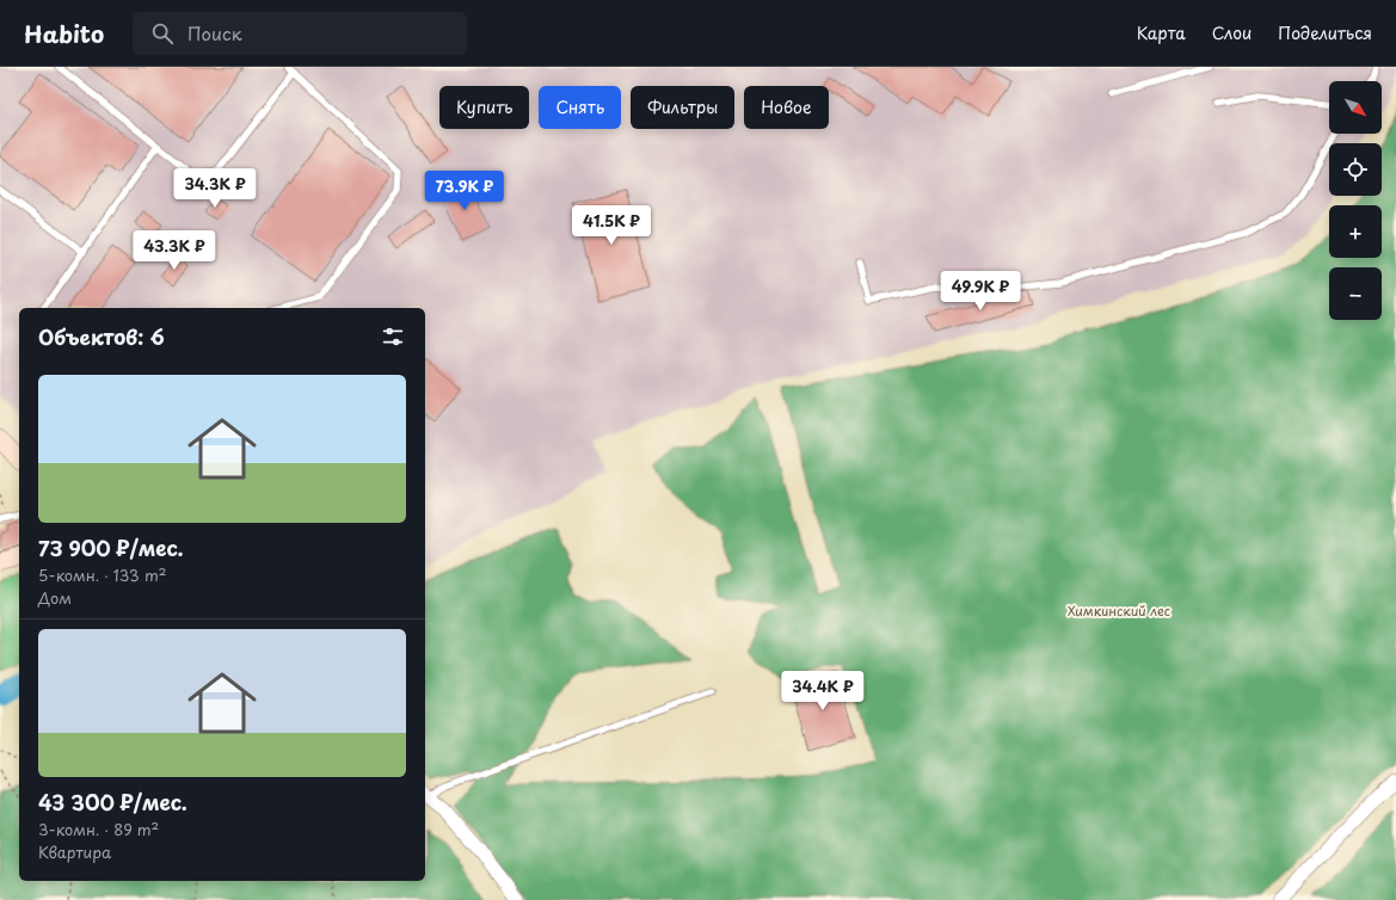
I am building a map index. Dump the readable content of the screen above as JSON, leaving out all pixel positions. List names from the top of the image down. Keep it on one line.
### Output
{"parks":["Химкинский лес"],"north":"bottom right","page":{"header":"Habito","search":"Поиск","nav":["Карта","Слои","Поделиться"],"map_buttons":["+","−"],"chip":["Купить","Снять","Фильтры","Новое"],"price":["34.3K ₽","73.9K ₽","41.5K ₽","43.3K ₽","49.9K ₽","34.4K ₽"],"heading":"Объектов: 6","list":[{"name":"73 900 ₽/мес.","note":"5-комн. · 133 m² · Дом"},{"name":"43 300 ₽/мес.","note":"3-комн. · 89 m² · Квартира"}]}}
